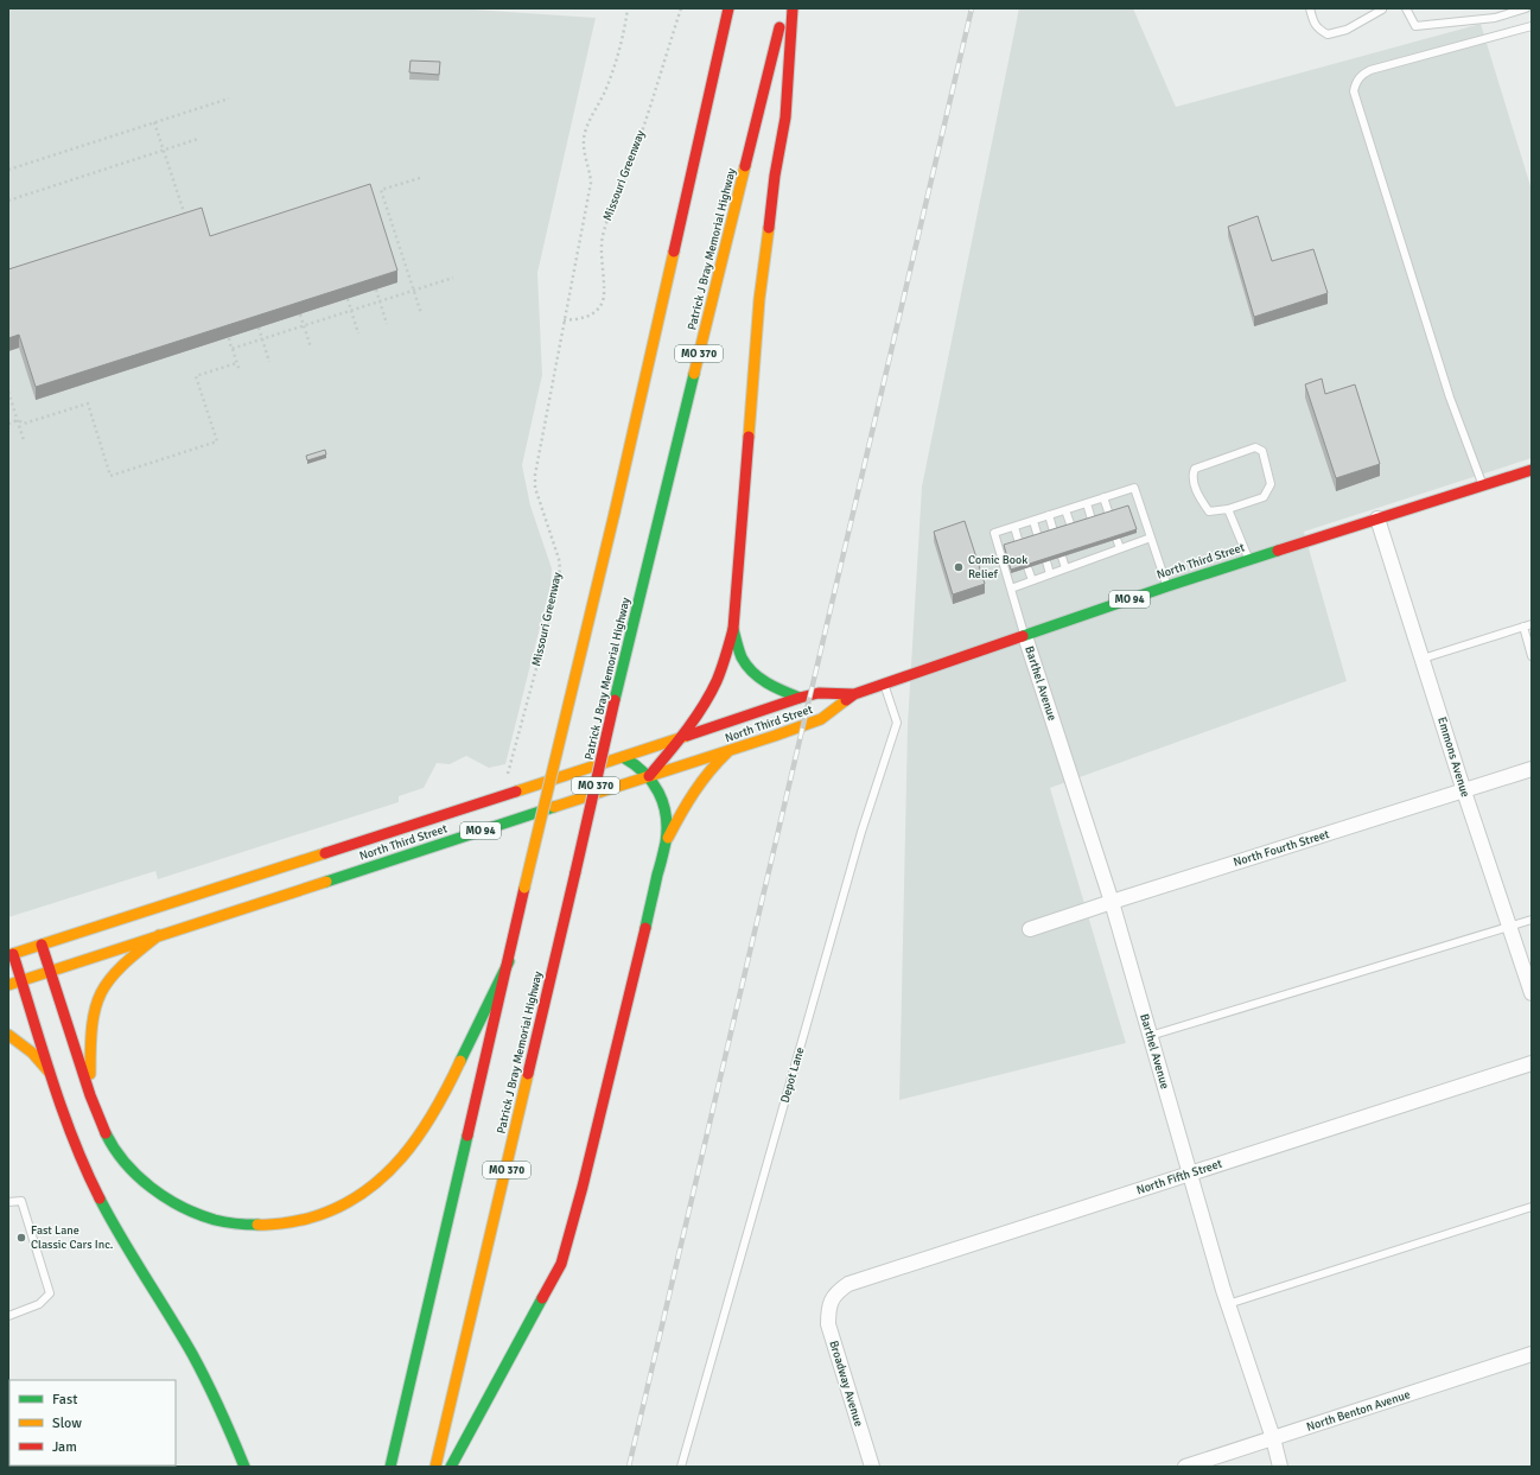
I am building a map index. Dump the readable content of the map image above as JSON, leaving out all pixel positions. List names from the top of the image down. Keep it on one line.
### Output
{"streets":{"main road":["Patrick J Bray Memorial Highway","MO 370","North Third Street","MO 94"],"street":["Barthel Avenue","Emmons Avenue","North Fourth Street","North Fifth Street","Broadway Avenue","North Benton Avenue"],"lane":["Depot Lane"],"path":["Missouri Greenway"]},"crossings":[["North Third Street","Barthel Avenue"],["North Third Street","Emmons Avenue"],["North Third Street","Depot Lane"],["Barthel Avenue","North Fourth Street"],["Barthel Avenue","North Fifth Street"],["Barthel Avenue","North Benton Avenue"],["Emmons Avenue","North Fourth Street"],["North Fifth Street","Broadway Avenue"]],"places":["Comic Book Relief","Fast Lane Classic Cars Inc."],"legend":["Fast","Slow","Jam"]}
